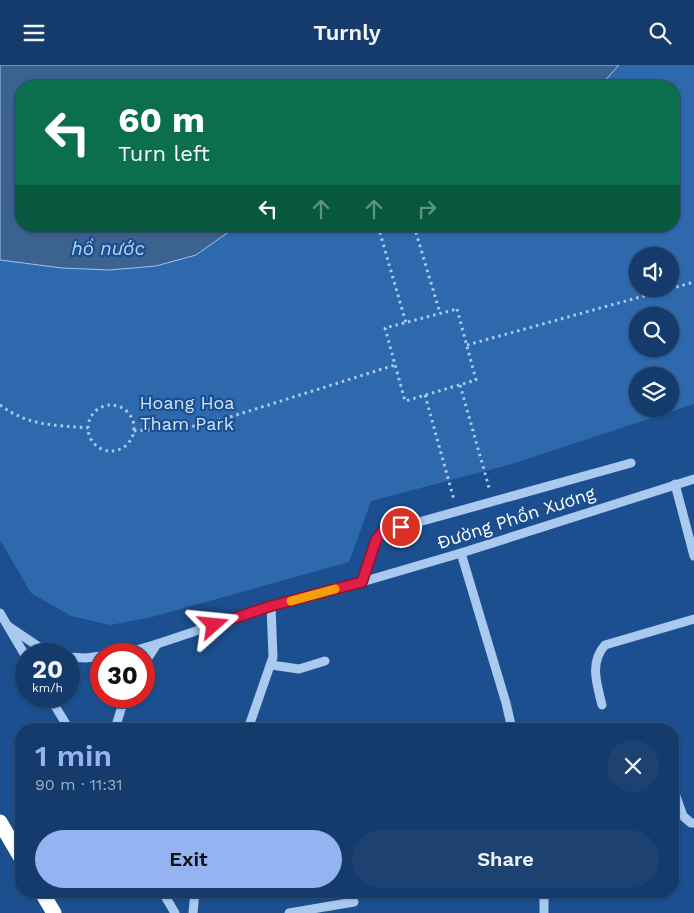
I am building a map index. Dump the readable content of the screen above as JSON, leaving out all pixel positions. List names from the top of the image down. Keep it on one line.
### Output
{"streets":{"street":["Đường Phồn Xương"]},"water":["hồ nước"],"parks":["Hoang Hoa Tham Park"],"page":{"header":"Turnly","turn":["60 m","Turn left"],"speed":"20 km/h","limit":"30","heading":["1 min","90 m · 11:31"],"buttons":["Exit","Share"]}}
